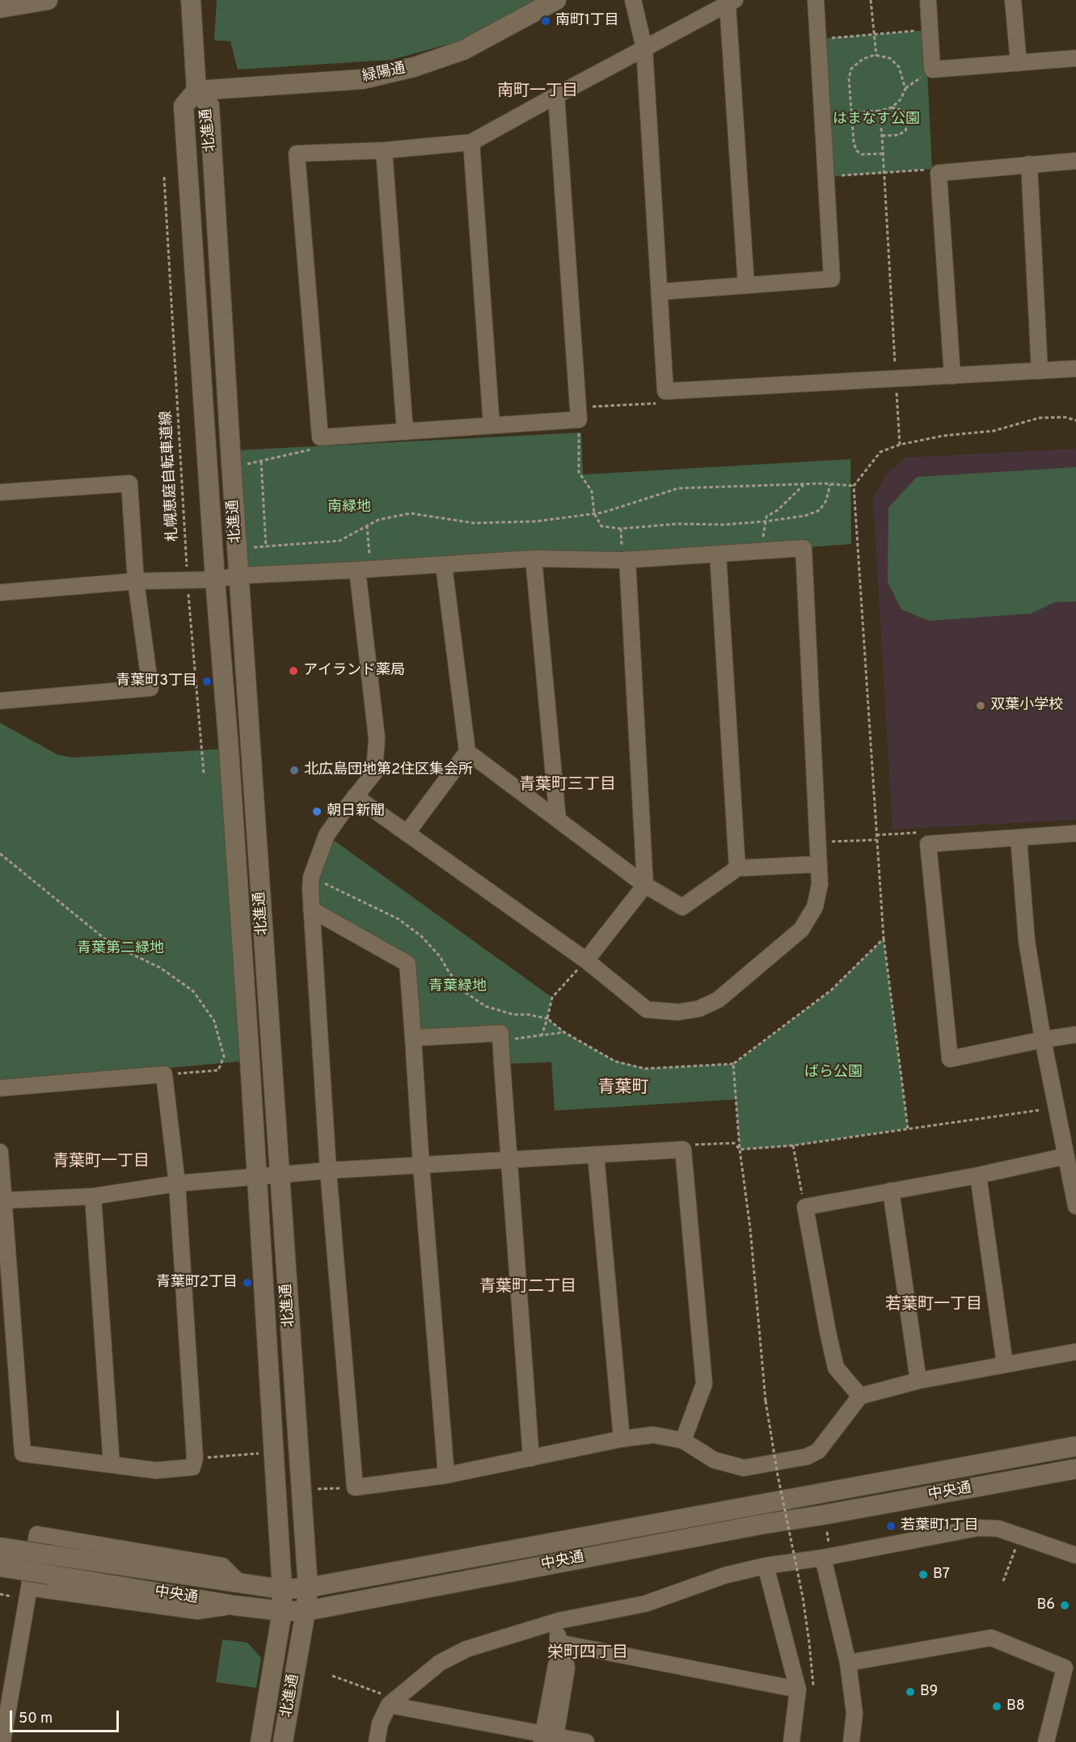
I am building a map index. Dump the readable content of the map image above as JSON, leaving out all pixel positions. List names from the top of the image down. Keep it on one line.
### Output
{"streets":{"street":["緑陽通","北進通","中央通"],"path":["札幌恵庭自転車道線"]},"crossings":[["緑陽通","北進通"],["北進通","中央通"]],"districts":["南町一丁目","青葉町三丁目","青葉町","青葉町一丁目","青葉町二丁目","若葉町一丁目","栄町四丁目"],"parks":["はまなす公園","南緑地","青葉第二緑地","青葉緑地","ばら公園"],"places":["南町1丁目","アイランド薬局","青葉町3丁目","双葉小学校","北広島団地第2住区集会所","朝日新聞","青葉町2丁目","若葉町1丁目","B7","B6","B9","B8"],"scale_bar":"50 m"}
